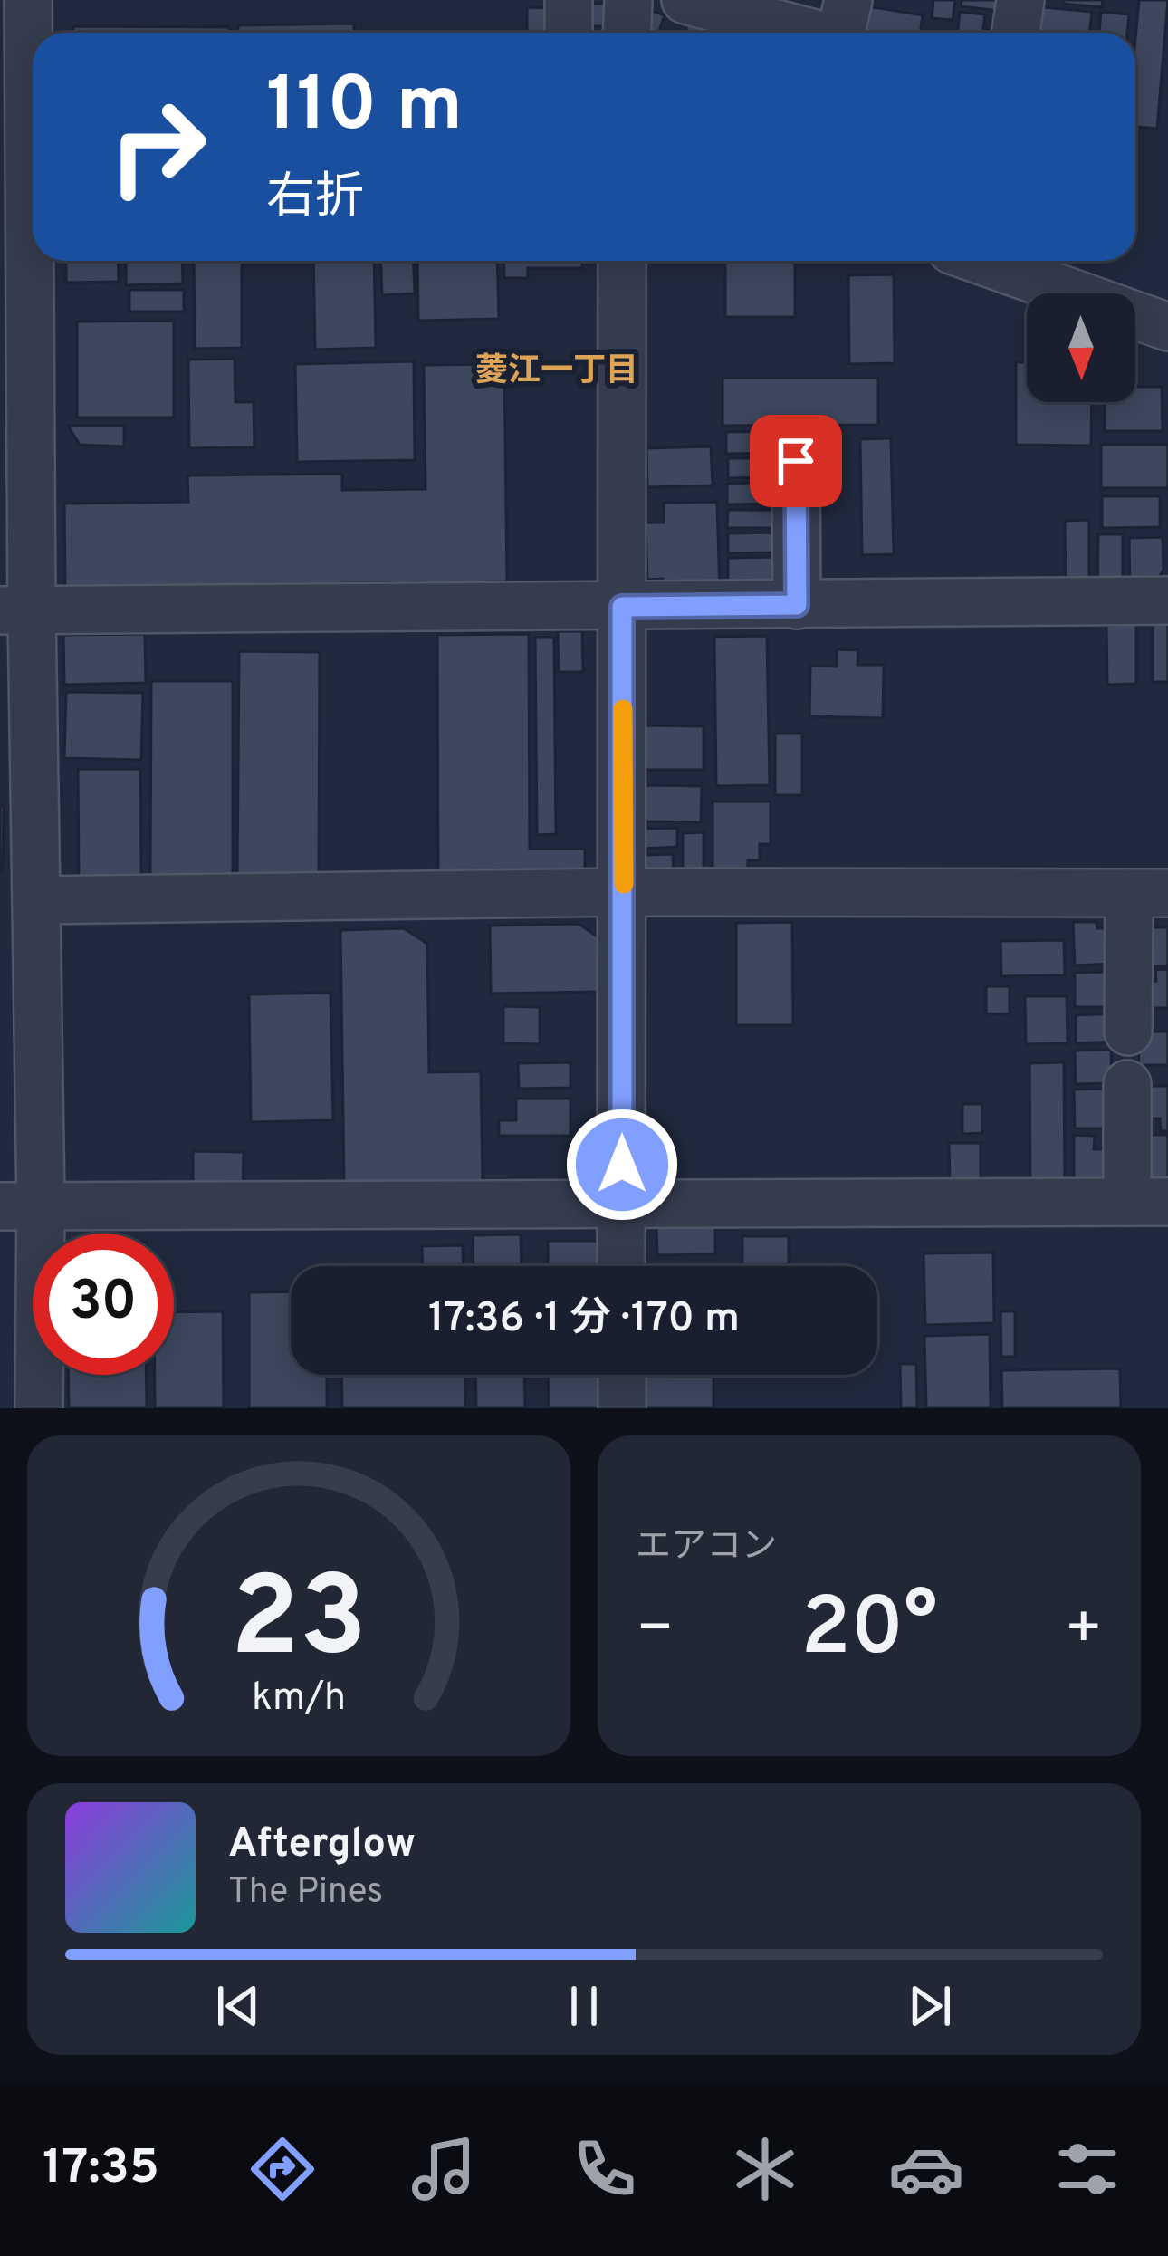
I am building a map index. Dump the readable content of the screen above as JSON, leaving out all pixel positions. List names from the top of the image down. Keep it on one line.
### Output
{"districts":["菱江一丁目"],"north":"bottom","page":{"turn":["110 m","右折"],"limit":"30","trip":"17:36 · 1 分 · 170 m","tile":"エアコン","heat":["−","20°","+"],"song":["Afterglow","The Pines"],"tabs":"17:35","gauge":["23","km/h"]}}
